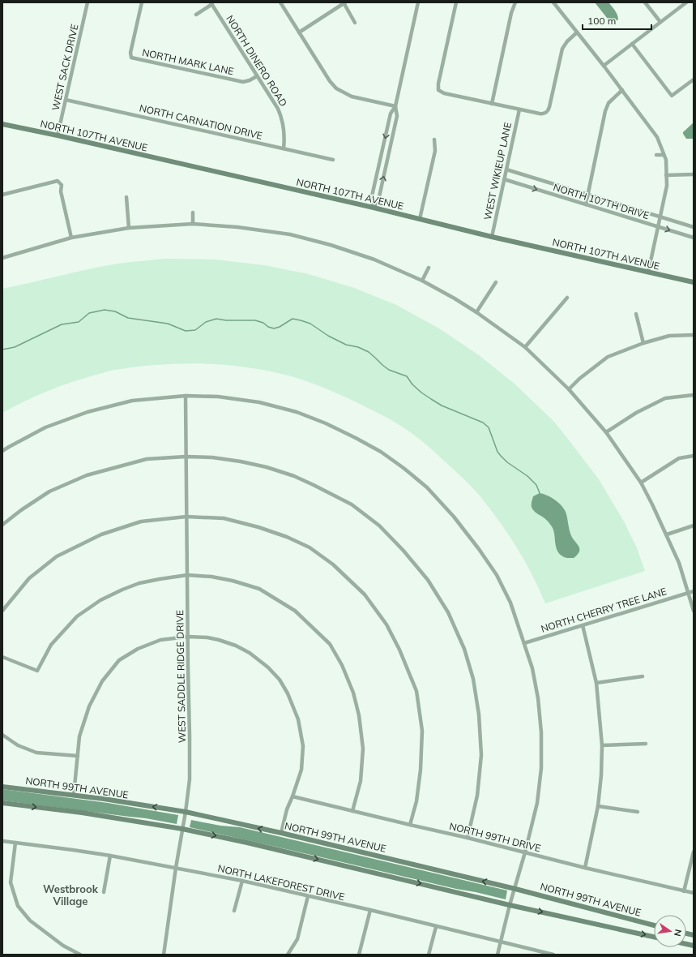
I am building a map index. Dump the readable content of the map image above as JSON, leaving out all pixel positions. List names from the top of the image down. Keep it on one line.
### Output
{"streets":{"main road":["NORTH 107TH AVENUE","NORTH 99TH AVENUE"],"street":["NORTH DINERO ROAD","NORTH MARK LANE","WEST SACK DRIVE","NORTH CARNATION DRIVE","WEST WIKIEUP LANE","NORTH 107TH DRIVE","NORTH CHERRY TREE LANE","WEST SADDLE RIDGE DRIVE","NORTH 99TH DRIVE","NORTH LAKEFOREST DRIVE"]},"crossings":[["NORTH DINERO ROAD","NORTH MARK LANE"],["NORTH DINERO ROAD","NORTH CARNATION DRIVE"],["WEST SACK DRIVE","NORTH CARNATION DRIVE"],["WEST SACK DRIVE","NORTH 107TH AVENUE"],["NORTH 107TH AVENUE","WEST WIKIEUP LANE"],["WEST WIKIEUP LANE","NORTH 107TH DRIVE"],["WEST SADDLE RIDGE DRIVE","NORTH 99TH AVENUE"],["WEST SADDLE RIDGE DRIVE","NORTH LAKEFOREST DRIVE"]],"districts":["Westbrook Village"],"scale_bar":"100 m","north":"right"}
